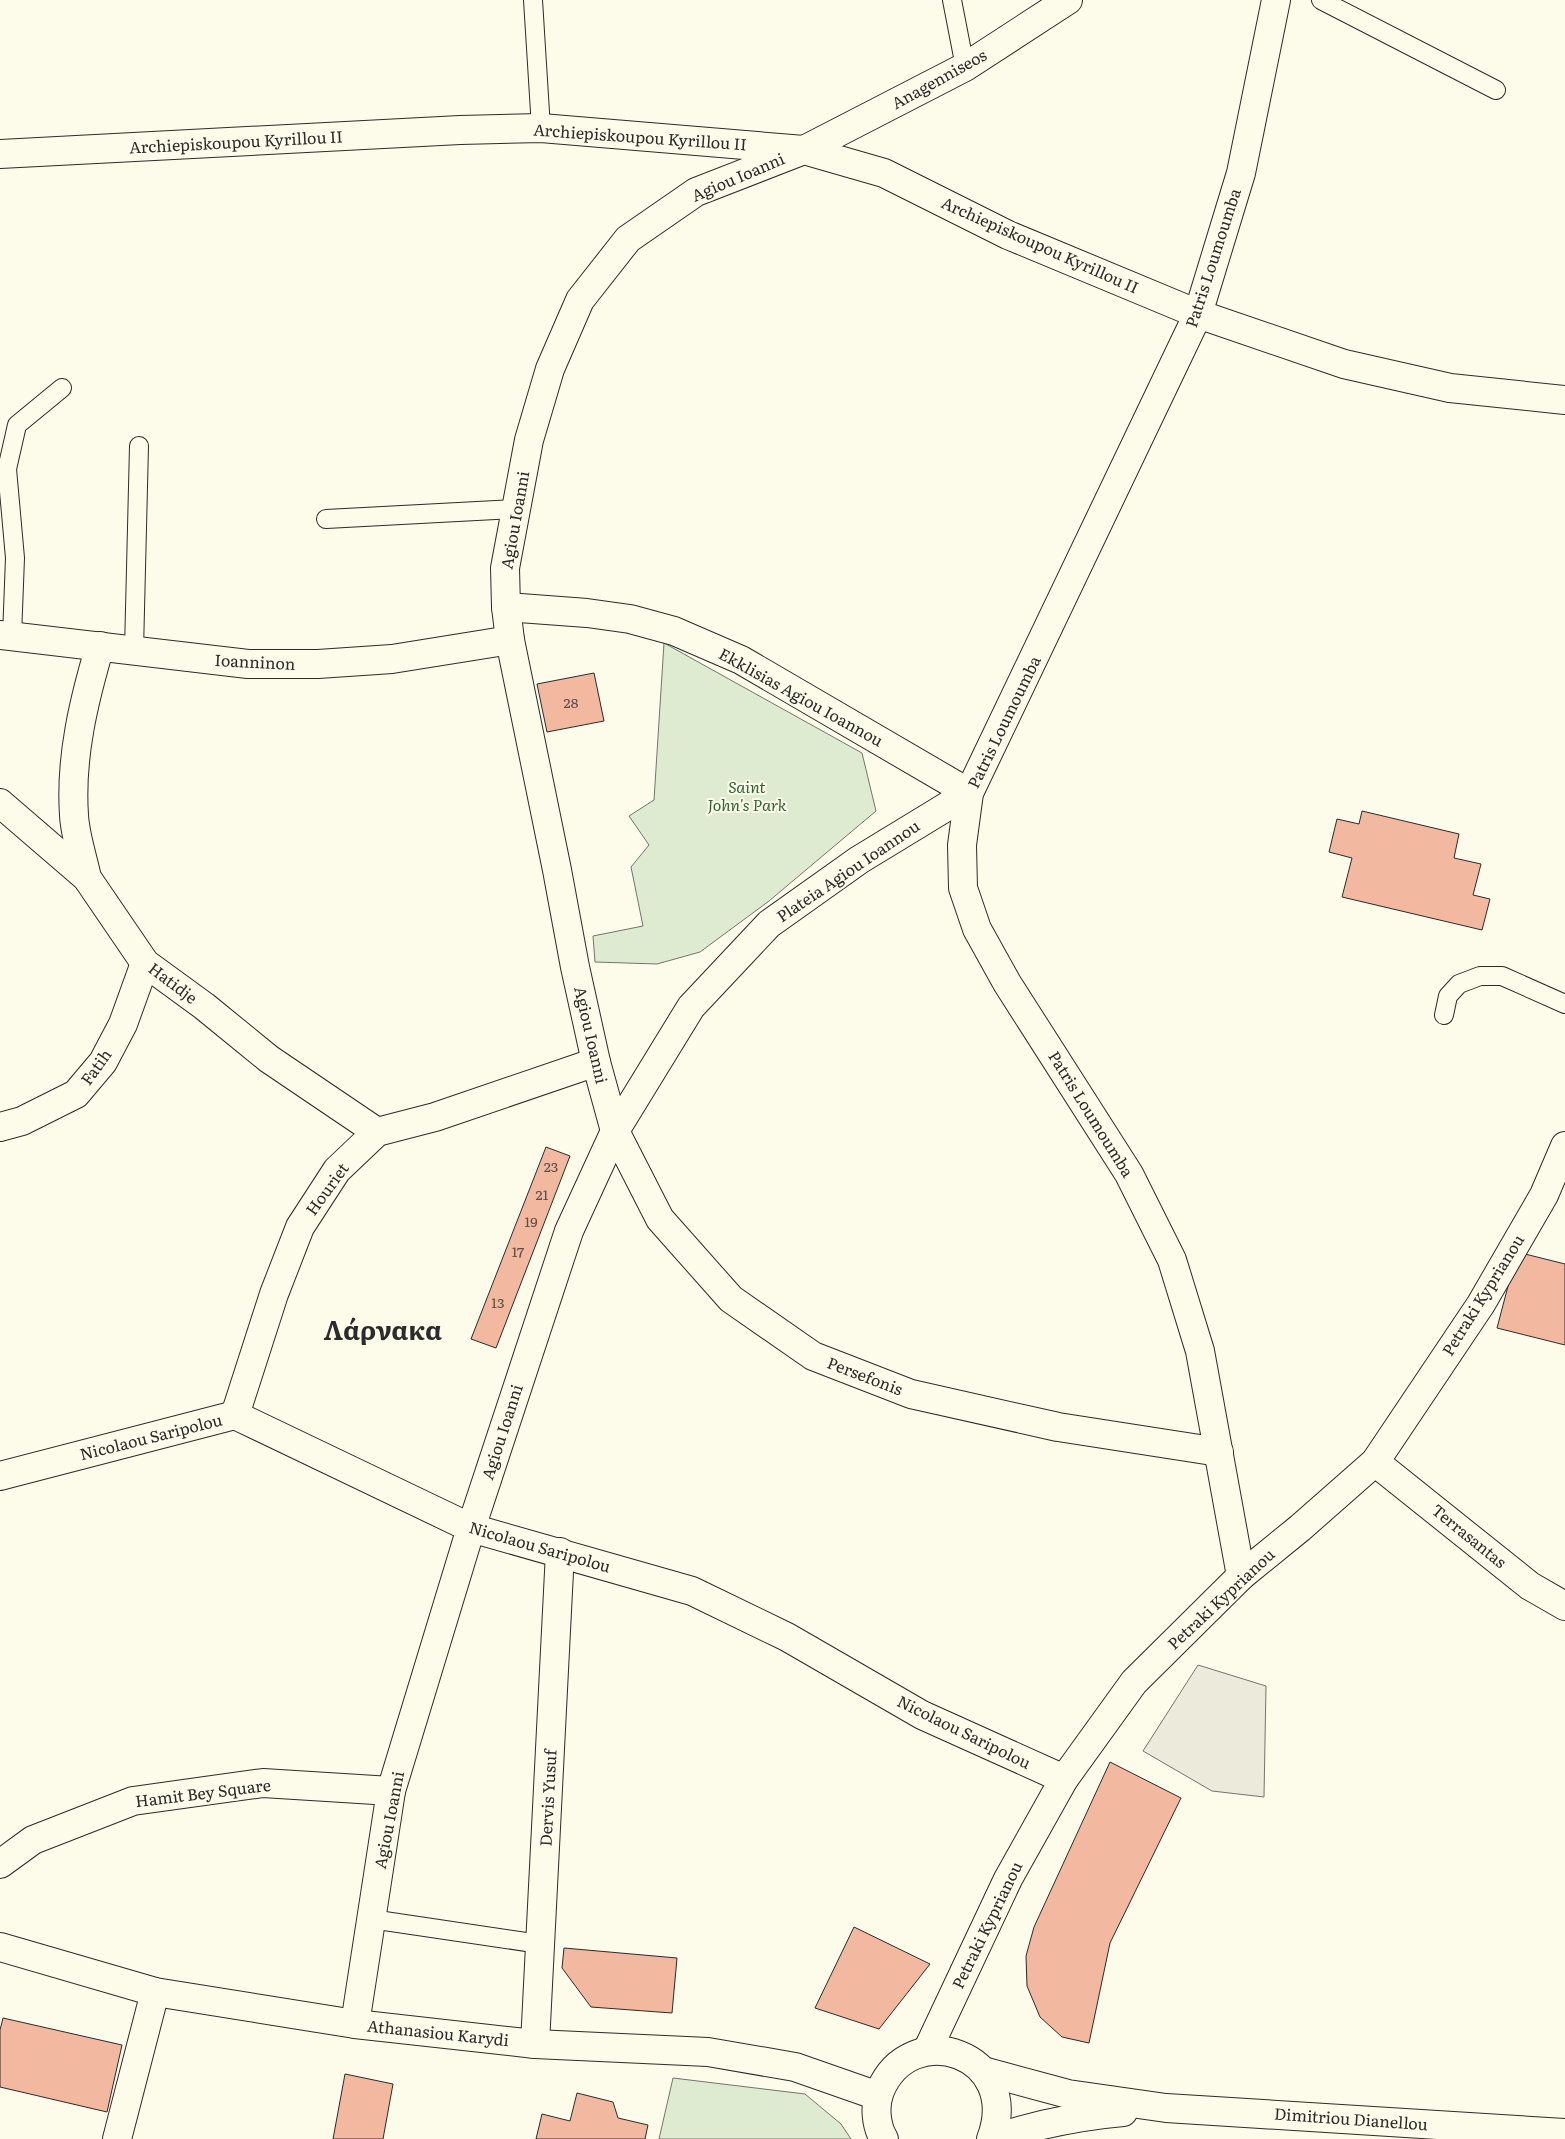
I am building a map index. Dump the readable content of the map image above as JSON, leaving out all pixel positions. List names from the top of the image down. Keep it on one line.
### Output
{"streets":{"street":["Anagenniseos","Archiepiskoupou Kyrillou II","Agiou Ioanni","Patris Loumoumba","Ioanninon","Ekklisias Agiou Ioannou","Plateia Agiou Ioannou","Hatidje","Fatih","Houriet","Petraki Kyprianou","Persefonis","Nicolaou Saripolou","Terrasantas","Hamit Bey Square","Dervis Yusuf","Athanasiou Karydi","Dimitriou Dianellou"]},"crossings":[["Anagenniseos","Archiepiskoupou Kyrillou II"],["Anagenniseos","Agiou Ioanni"],["Archiepiskoupou Kyrillou II","Agiou Ioanni"],["Archiepiskoupou Kyrillou II","Patris Loumoumba"],["Agiou Ioanni","Ioanninon"],["Agiou Ioanni","Ekklisias Agiou Ioannou"],["Agiou Ioanni","Plateia Agiou Ioannou"],["Agiou Ioanni","Houriet"],["Agiou Ioanni","Persefonis"],["Agiou Ioanni","Nicolaou Saripolou"],["Agiou Ioanni","Hamit Bey Square"],["Agiou Ioanni","Athanasiou Karydi"],["Patris Loumoumba","Ekklisias Agiou Ioannou"],["Patris Loumoumba","Plateia Agiou Ioannou"],["Patris Loumoumba","Petraki Kyprianou"],["Patris Loumoumba","Persefonis"],["Ekklisias Agiou Ioannou","Plateia Agiou Ioannou"],["Plateia Agiou Ioannou","Persefonis"],["Hatidje","Fatih"],["Hatidje","Houriet"],["Houriet","Nicolaou Saripolou"],["Petraki Kyprianou","Nicolaou Saripolou"],["Petraki Kyprianou","Terrasantas"],["Nicolaou Saripolou","Dervis Yusuf"],["Dervis Yusuf","Athanasiou Karydi"]],"districts":["Λάρνακα"],"parks":["Saint John's Park"],"house_numbers":["28","23","21","19","17","13"]}
